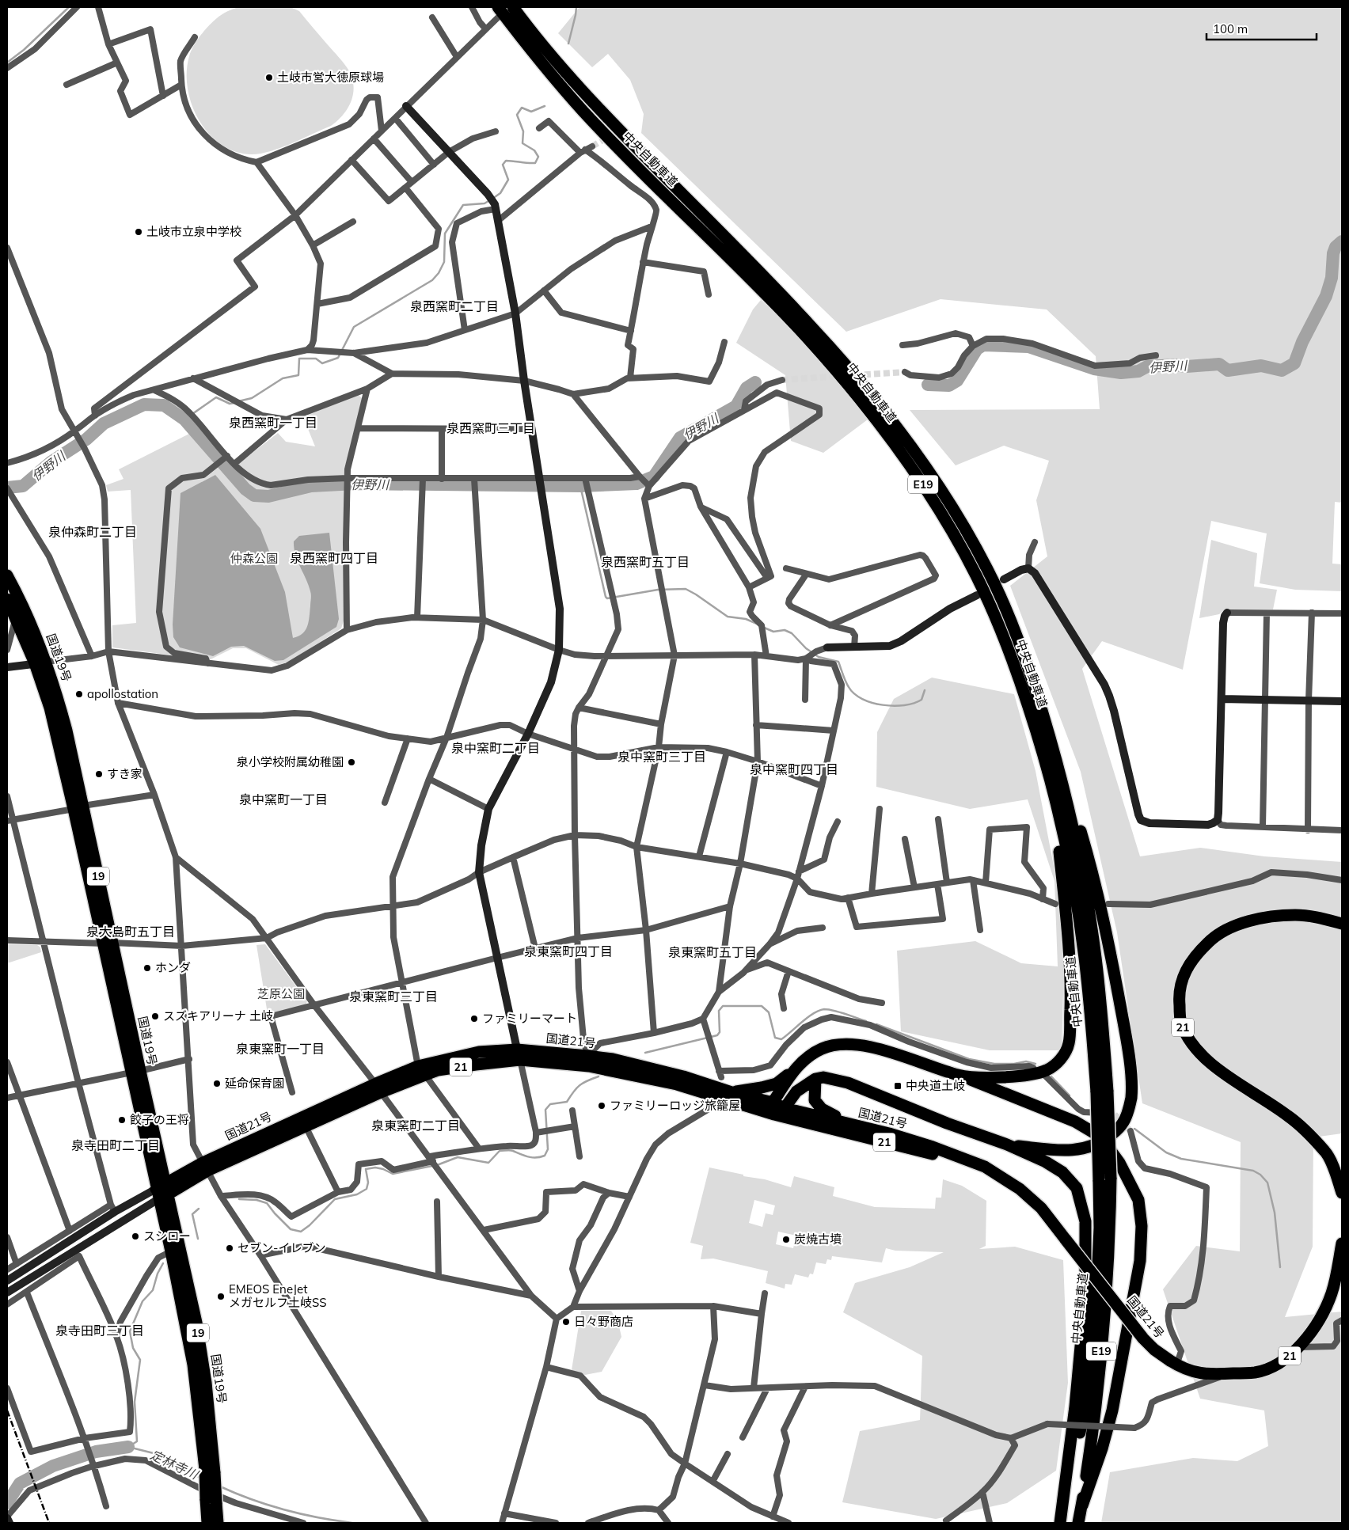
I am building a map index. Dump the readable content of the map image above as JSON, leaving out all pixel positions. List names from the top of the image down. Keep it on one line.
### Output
{"streets":{"highway":["中央自動車道","E19","国道19号","19","21","国道21号"]},"crossings":[["国道19号","国道21号"]],"districts":["泉西窯町二丁目","泉西窯町一丁目","泉西窯町三丁目","泉仲森町二丁目","泉西窯町四丁目","泉西窯町五丁目","泉中窯町二丁目","泉中窯町三丁目","泉中窯町四丁目","泉中窯町一丁目","泉大島町五丁目","泉東窯町四丁目","泉東窯町五丁目","泉東窯町三丁目","泉東窯町一丁目","泉東窯町二丁目","泉寺田町二丁目","泉寺田町三丁目"],"water":["伊野川","定林寺川"],"parks":["仲森公園","芝原公園"],"places":{"other":["土岐市営大徳原球場","土岐市立泉中学校","apollostation","泉小学校附属幼稚園","すき家","ホンダ","スズキアリーナ 土岐","ファミリーマート","延命保育園","ファミリーロッジ旅籠屋","餃子の王将","スシロー","炭焼古墳","セブン-イレブン","EMEOS EneJet メガセルフ土岐SS","日々野商店"],"transit":["中央道土岐"]},"scale_bar":"100 m"}
